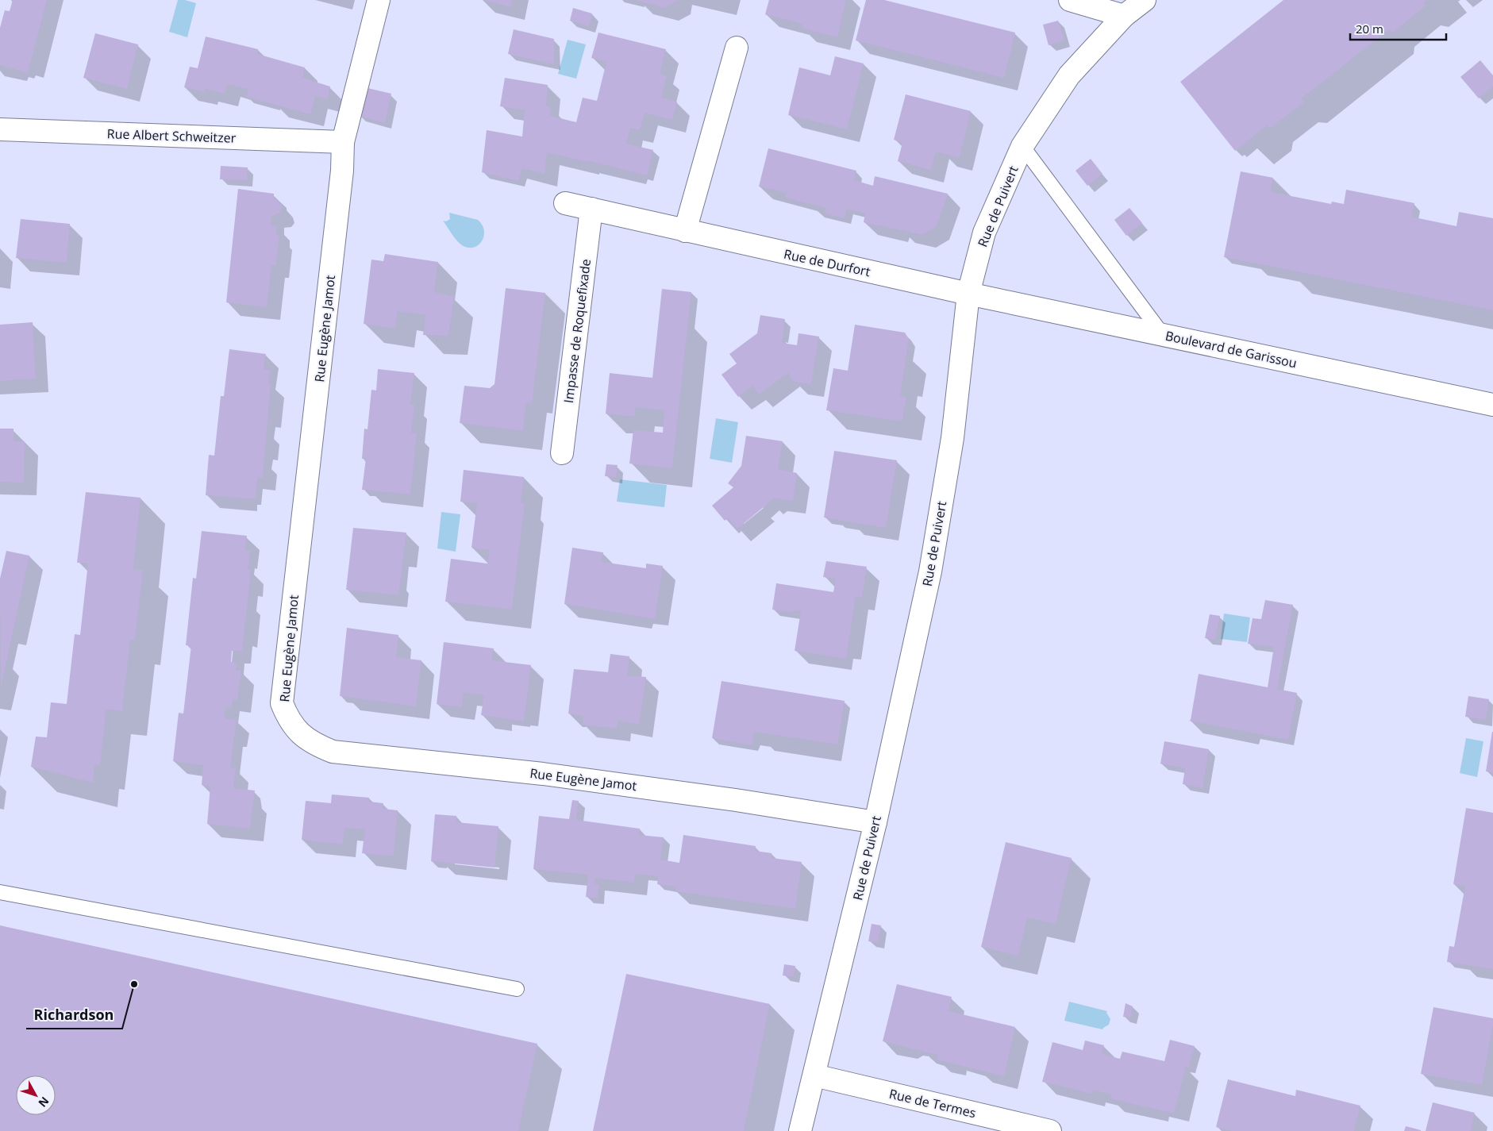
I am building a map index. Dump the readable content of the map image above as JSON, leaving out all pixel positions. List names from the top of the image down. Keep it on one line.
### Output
{"streets":{"street":["Rue Albert Schweitzer","Rue de Puivert","Rue de Durfort","Rue Eugène Jamot","Impasse de Roquefixade","Boulevard de Garissou","Rue de Termes"]},"crossings":[["Rue Albert Schweitzer","Rue Eugène Jamot"],["Rue de Puivert","Rue de Durfort"],["Rue de Puivert","Rue Eugène Jamot"],["Rue de Puivert","Boulevard de Garissou"],["Rue de Puivert","Rue de Termes"],["Rue de Durfort","Impasse de Roquefixade"],["Rue de Durfort","Boulevard de Garissou"]],"places":["Richardson"],"scale_bar":"20 m","north":"bottom right"}
